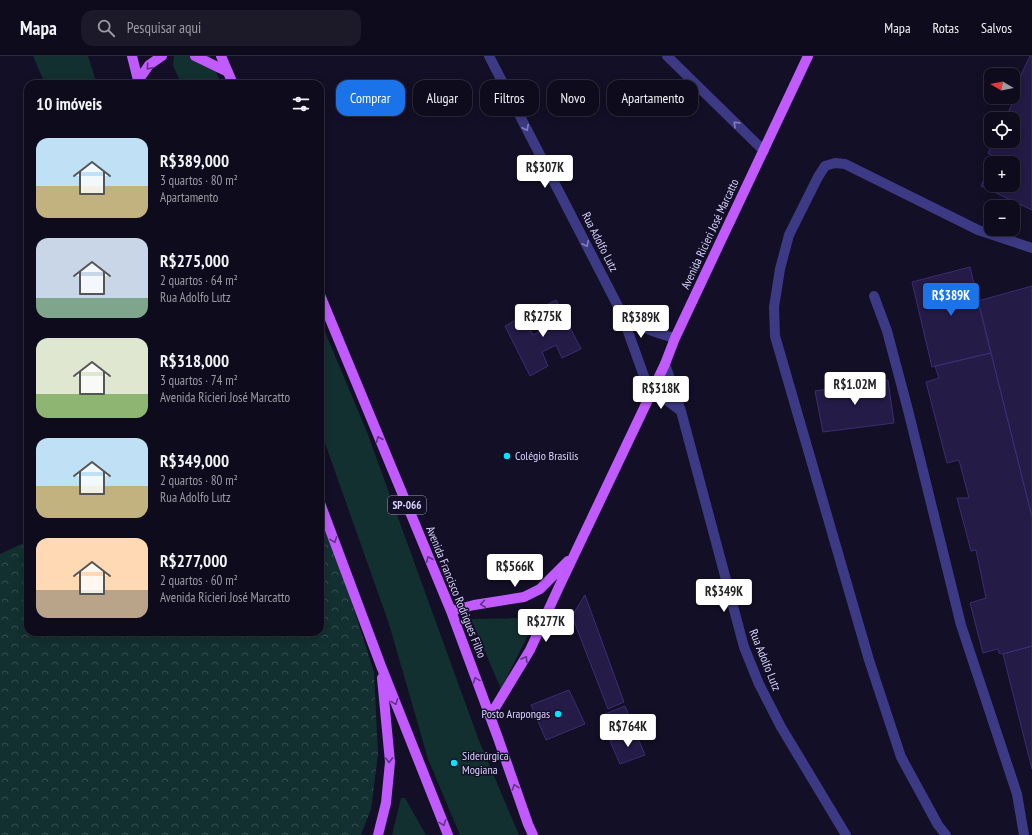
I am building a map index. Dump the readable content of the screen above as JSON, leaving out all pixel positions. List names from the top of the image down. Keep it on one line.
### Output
{"streets":{"main road":["Avenida Ricieri José Marcatto","SP-066","Avenida Francisco Rodrigues Filho"],"street":["Rua Adolfo Lutz"]},"crossings":[["Avenida Ricieri José Marcatto","Rua Adolfo Lutz"],["Avenida Ricieri José Marcatto","Avenida Francisco Rodrigues Filho"]],"places":["Colégio Brasílis","Posto Arapongas","Siderúrgica Mogiana"],"north":"left","page":{"header":"Mapa","search":"Pesquisar aqui","nav":["Mapa","Rotas","Salvos"],"map_buttons":["+","−"],"chip":["Comprar","Alugar","Filtros","Novo","Apartamento"],"heading":"10 imóveis","list":[{"name":"R$389,000","note":"3 quartos · 80 m² · Apartamento"},{"name":"R$275,000","note":"2 quartos · 64 m² · Rua Adolfo Lutz"},{"name":"R$318,000","note":"3 quartos · 74 m² · Avenida Ricieri José Marcatto"},{"name":"R$349,000","note":"2 quartos · 80 m² · Rua Adolfo Lutz"},{"name":"R$277,000","note":"2 quartos · 60 m² · Avenida Ricieri José Marcatto"}],"price":["R$307K","R$389K","R$275K","R$389K","R$1.02M","R$318K","R$566K","R$349K","R$277K","R$764K"]}}
